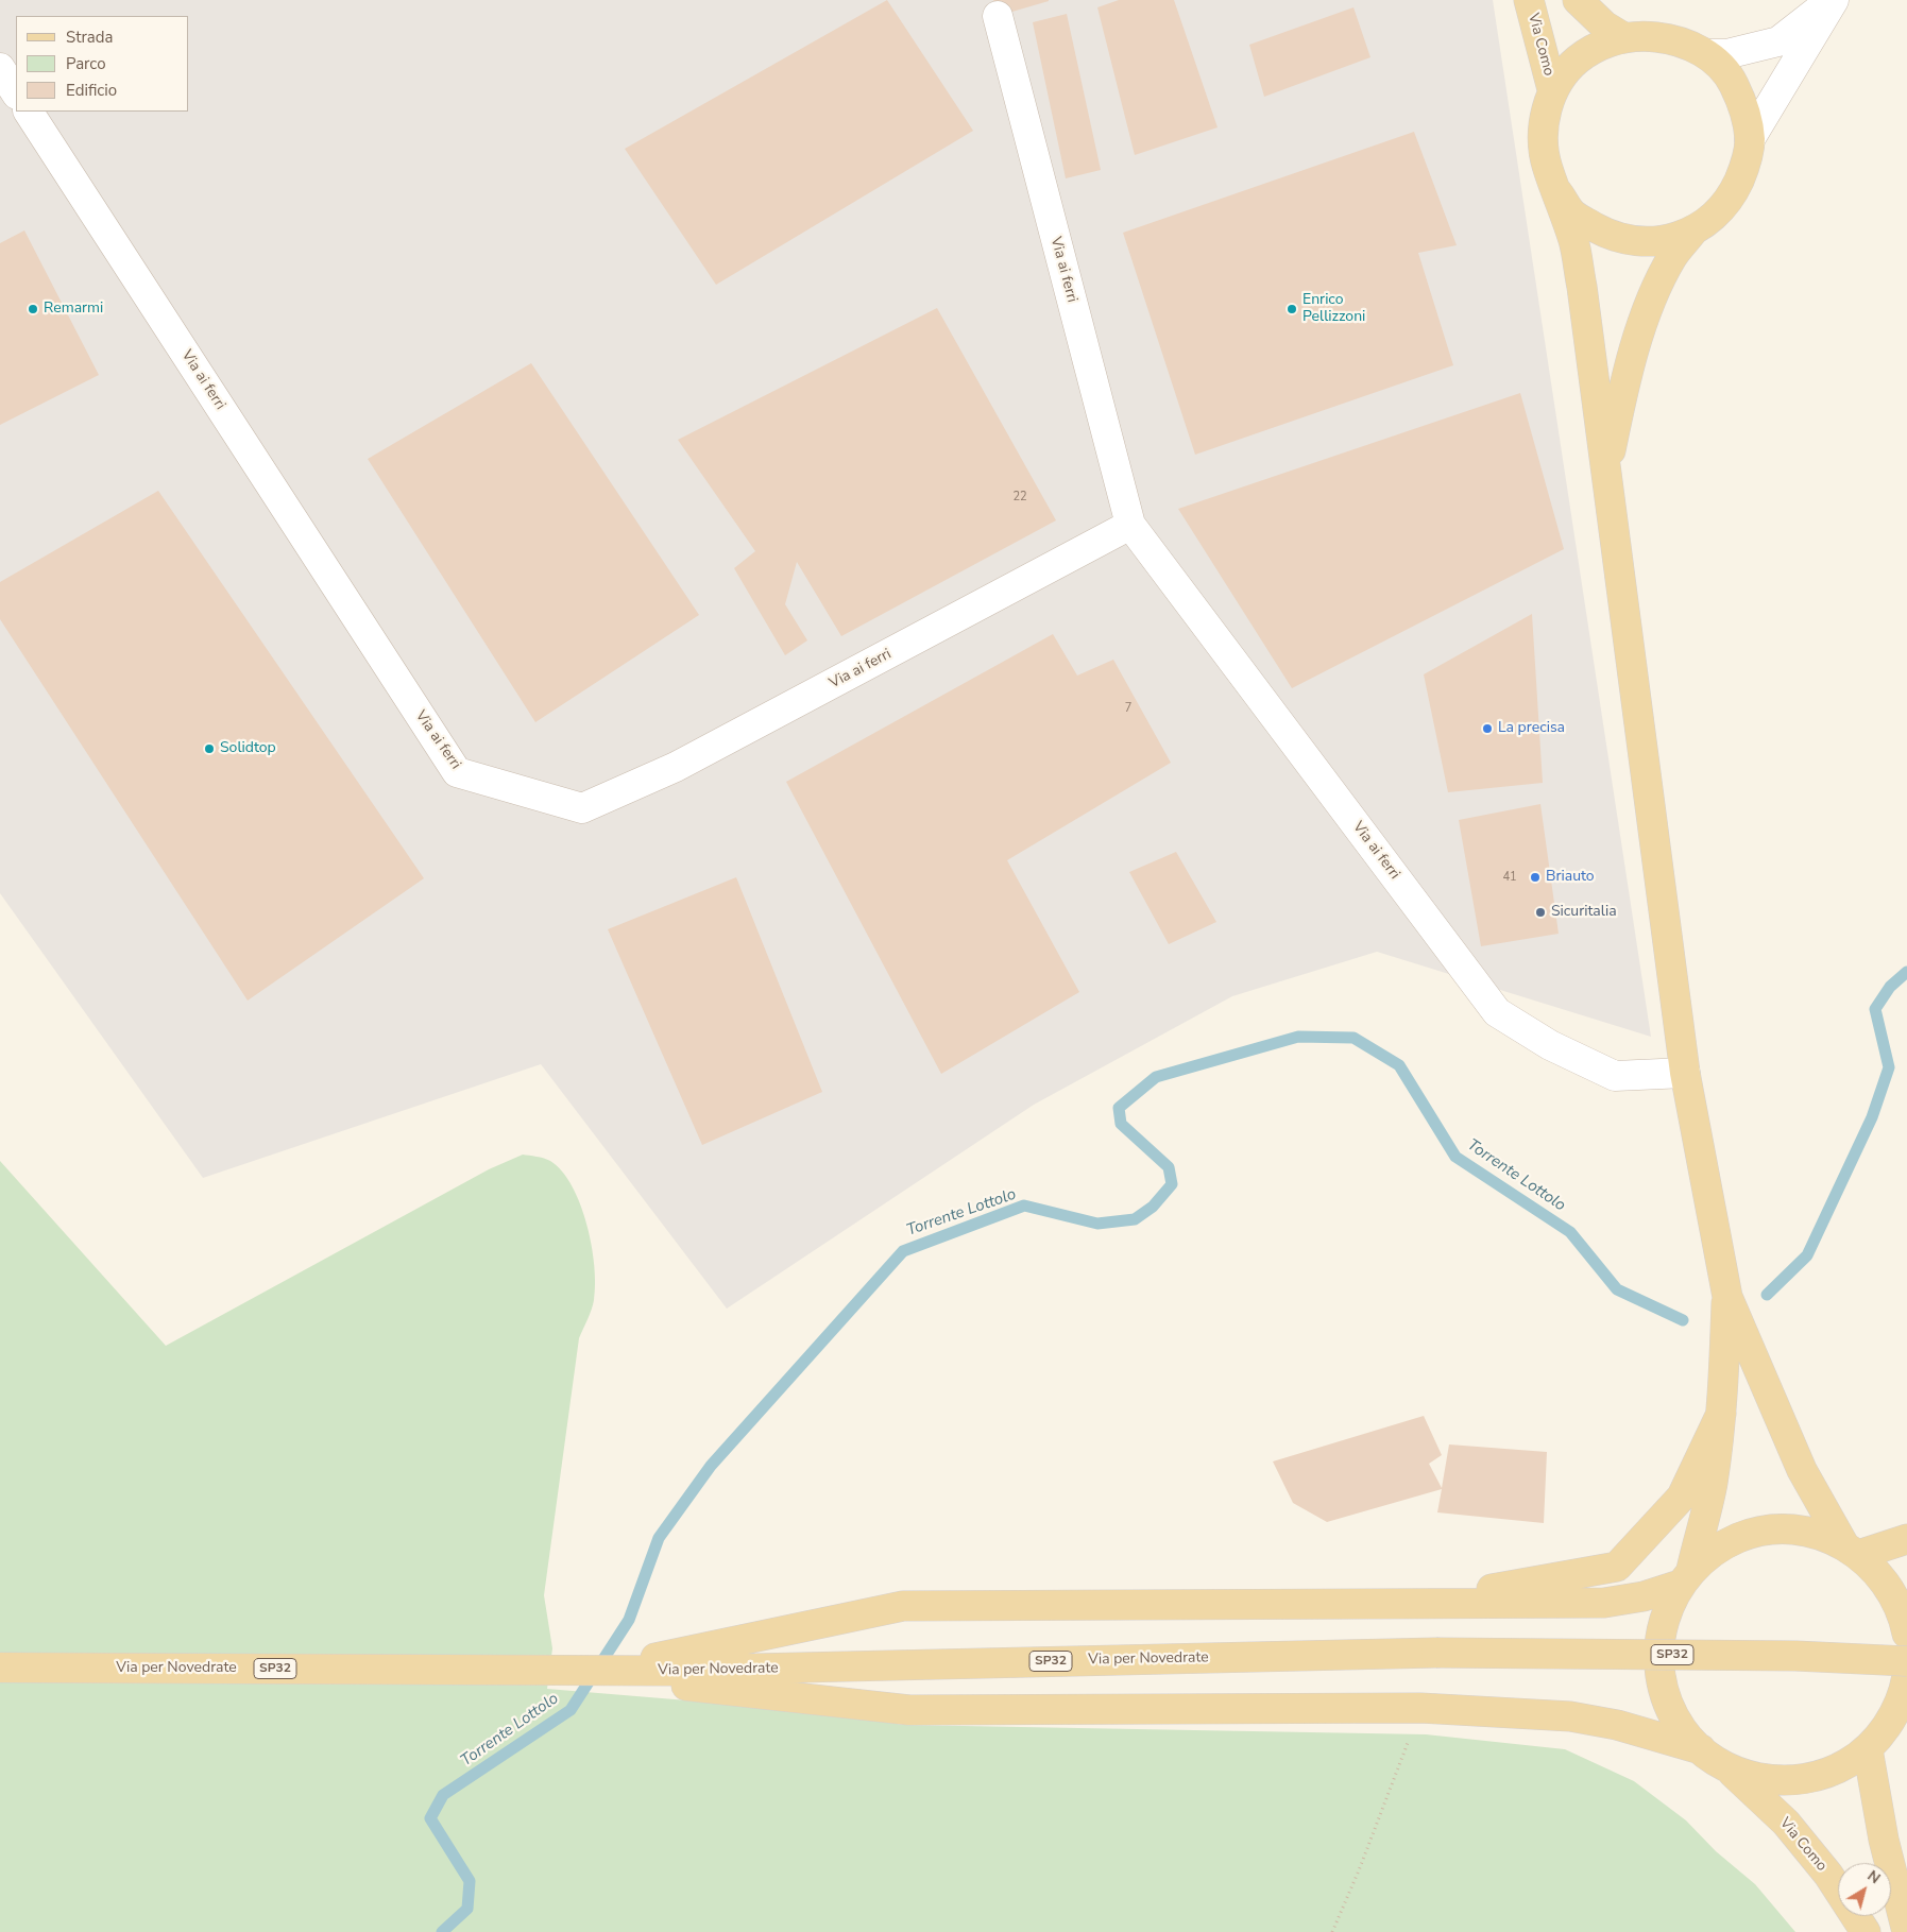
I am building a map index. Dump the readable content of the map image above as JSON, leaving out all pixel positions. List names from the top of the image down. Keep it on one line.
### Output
{"streets":{"main road":["Via Como","SP32","Via per Novedrate"],"street":["Via ai ferri"]},"water":["Torrente Lottolo"],"places":["Remarmi","Enrico Pellizzoni","La precisa","Solidtop","Briauto","Sicuritalia"],"house_numbers":["22","7","41"],"legend":["Strada","Parco","Edificio"],"north":"top right"}
